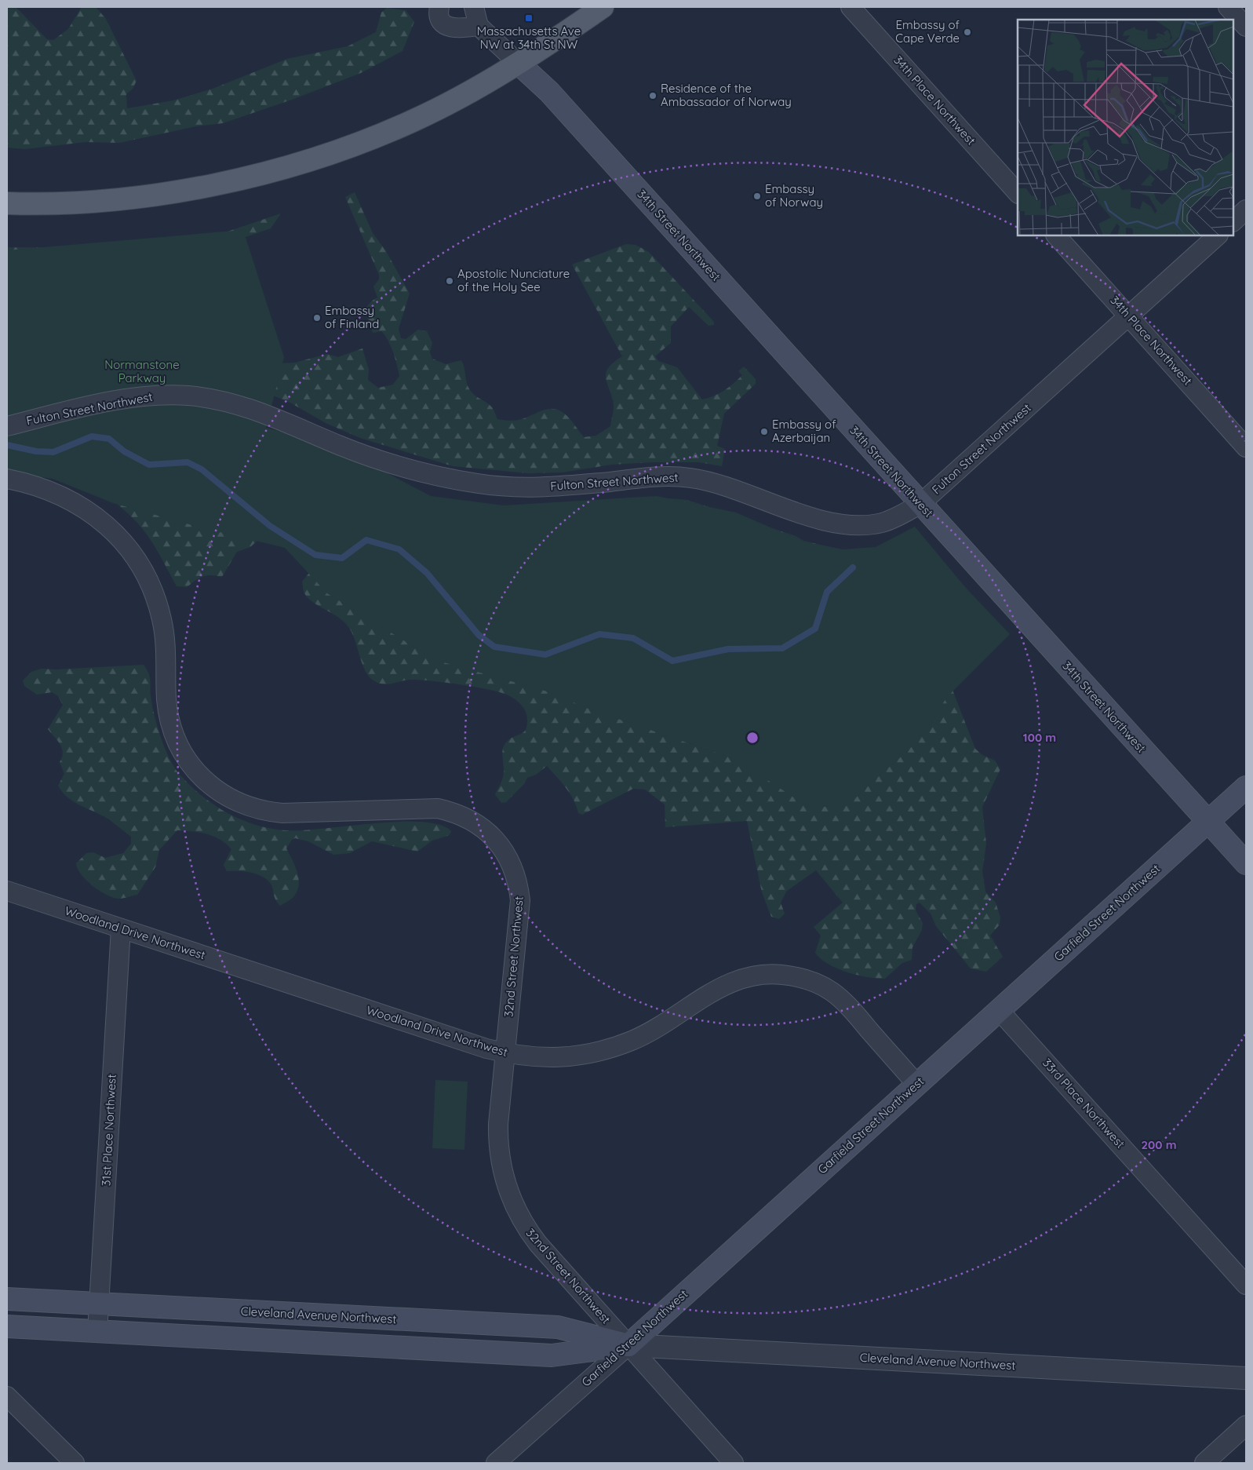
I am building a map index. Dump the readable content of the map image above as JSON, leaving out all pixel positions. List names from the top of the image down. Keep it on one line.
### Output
{"streets":{"main road":["34th Street Northwest","Garfield Street Northwest","Cleveland Avenue Northwest"],"street":["34th Place Northwest","Fulton Street Northwest","Woodland Drive Northwest","32nd Street Northwest","33rd Place Northwest","31st Place Northwest"]},"crossings":[["34th Place Northwest","Fulton Street Northwest"],["34th Street Northwest","Fulton Street Northwest"],["34th Street Northwest","Garfield Street Northwest"],["Garfield Street Northwest","Woodland Drive Northwest"],["Garfield Street Northwest","32nd Street Northwest"],["Garfield Street Northwest","33rd Place Northwest"],["Garfield Street Northwest","Cleveland Avenue Northwest"],["Woodland Drive Northwest","32nd Street Northwest"],["Woodland Drive Northwest","31st Place Northwest"],["32nd Street Northwest","Cleveland Avenue Northwest"],["31st Place Northwest","Cleveland Avenue Northwest"]],"parks":["Normanstone Parkway"],"places":{"transit":["Massachusetts Ave NW at 34th St NW"],"other":["Embassy of Cape Verde","Residence of the Ambassador of Norway","Embassy of Norway","Apostolic Nunciature of the Holy See","Embassy of Finland","Embassy of Azerbaijan"]},"rings":["100 m","200 m"]}
